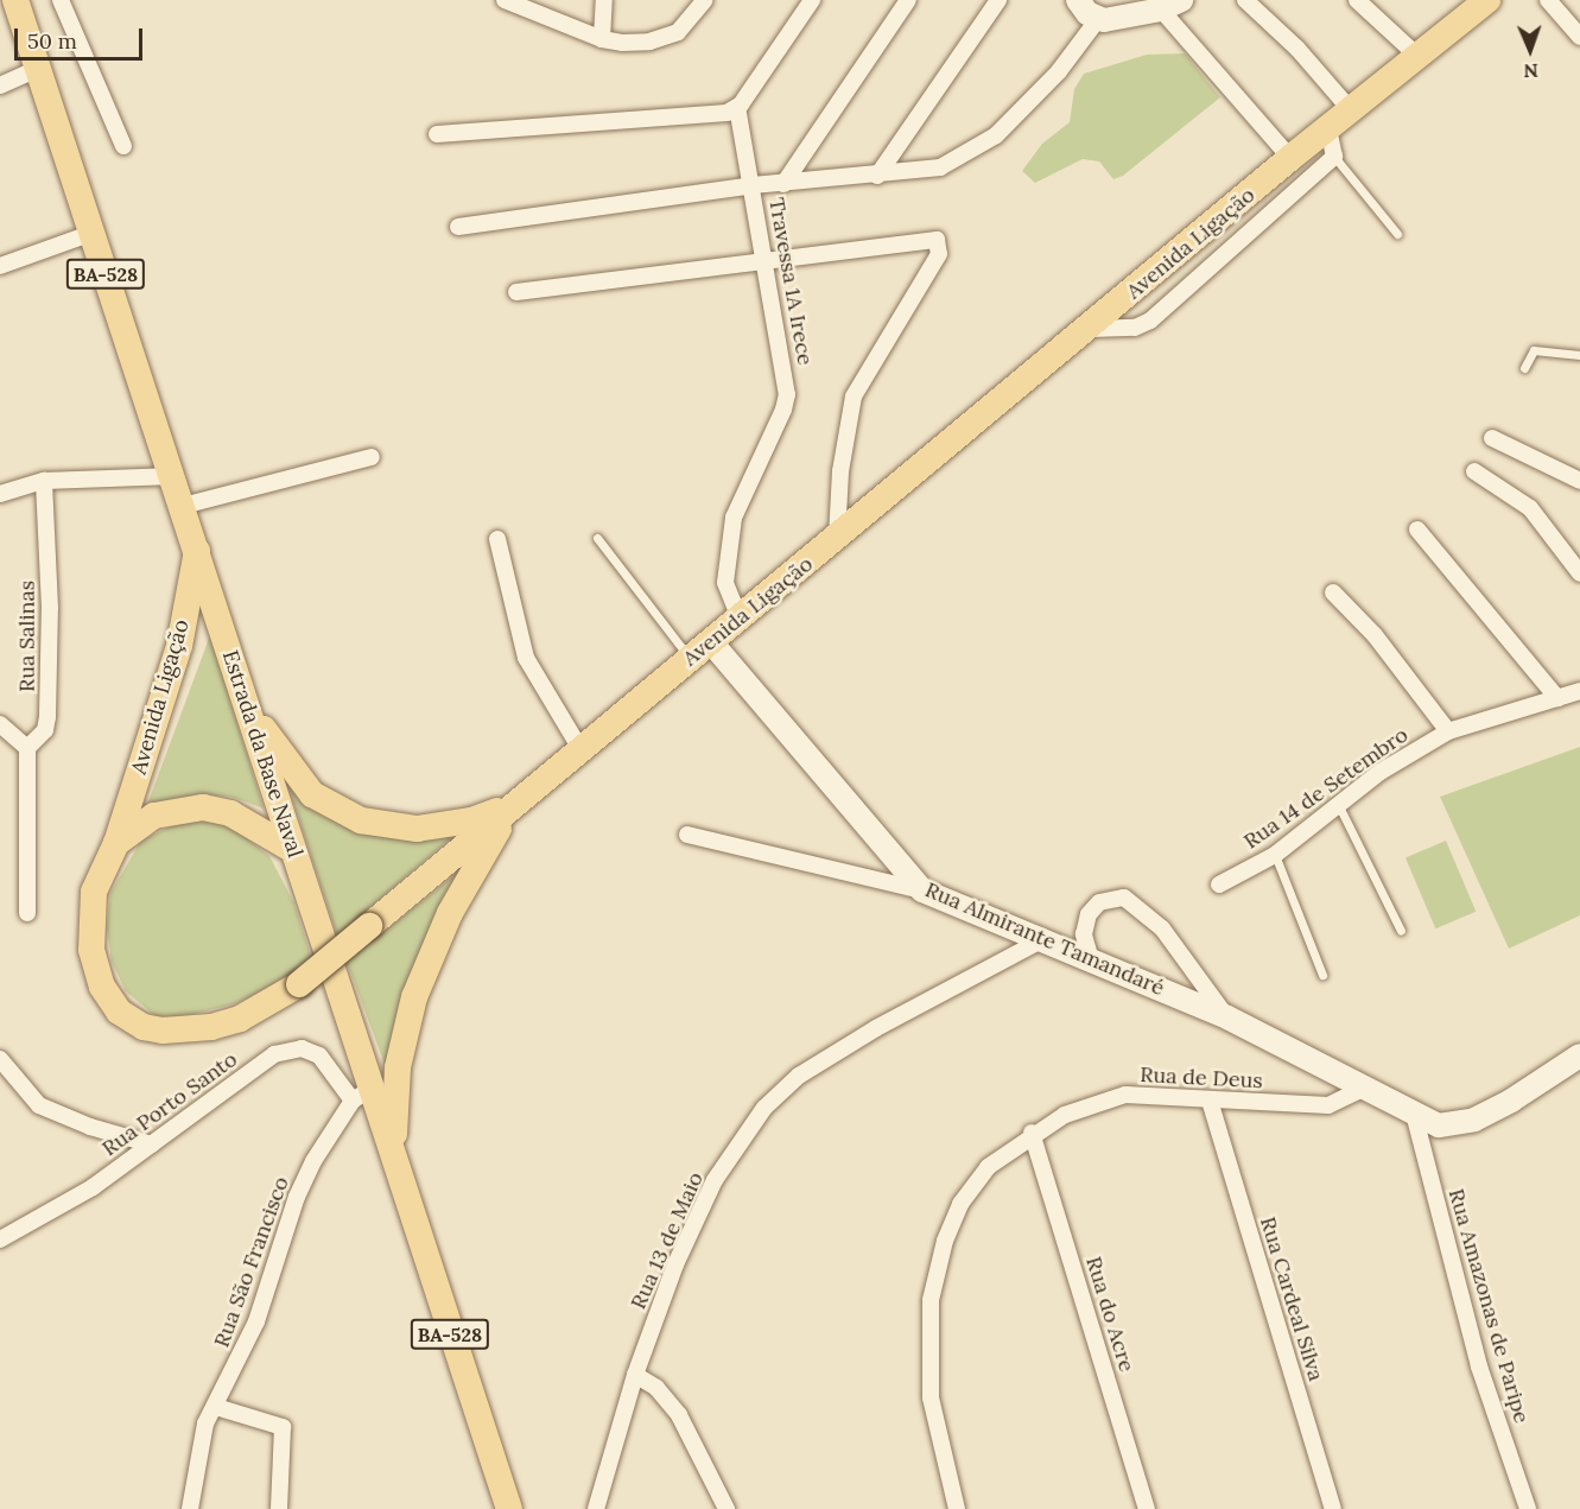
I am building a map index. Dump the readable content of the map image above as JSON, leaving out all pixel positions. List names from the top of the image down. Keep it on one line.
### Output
{"streets":{"main road":["Avenida Ligação","BA-528","Estrada da Base Naval","Rua Almirante Tamandaré"],"street":["Travessa 1A Irece","Rua Salinas","Rua 14 de Setembro","Rua de Deus","Rua Porto Santo","Rua 13 de Maio","Rua São Francisco","Rua Cardeal Silva","Rua Amazonas de Paripe","Rua do Acre"]},"crossings":[["Avenida Ligação","Travessa 1A Irece"],["Avenida Ligação","Estrada da Base Naval"],["Avenida Ligação","Rua Almirante Tamandaré"],["Estrada da Base Naval","Rua Porto Santo"],["Estrada da Base Naval","Rua São Francisco"],["Rua Almirante Tamandaré","Rua de Deus"],["Rua Almirante Tamandaré","Rua 13 de Maio"],["Rua Almirante Tamandaré","Rua Amazonas de Paripe"],["Rua de Deus","Rua Cardeal Silva"],["Rua de Deus","Rua do Acre"],["Rua Porto Santo","Rua São Francisco"]],"scale_bar":"50 m","north":"bottom"}
